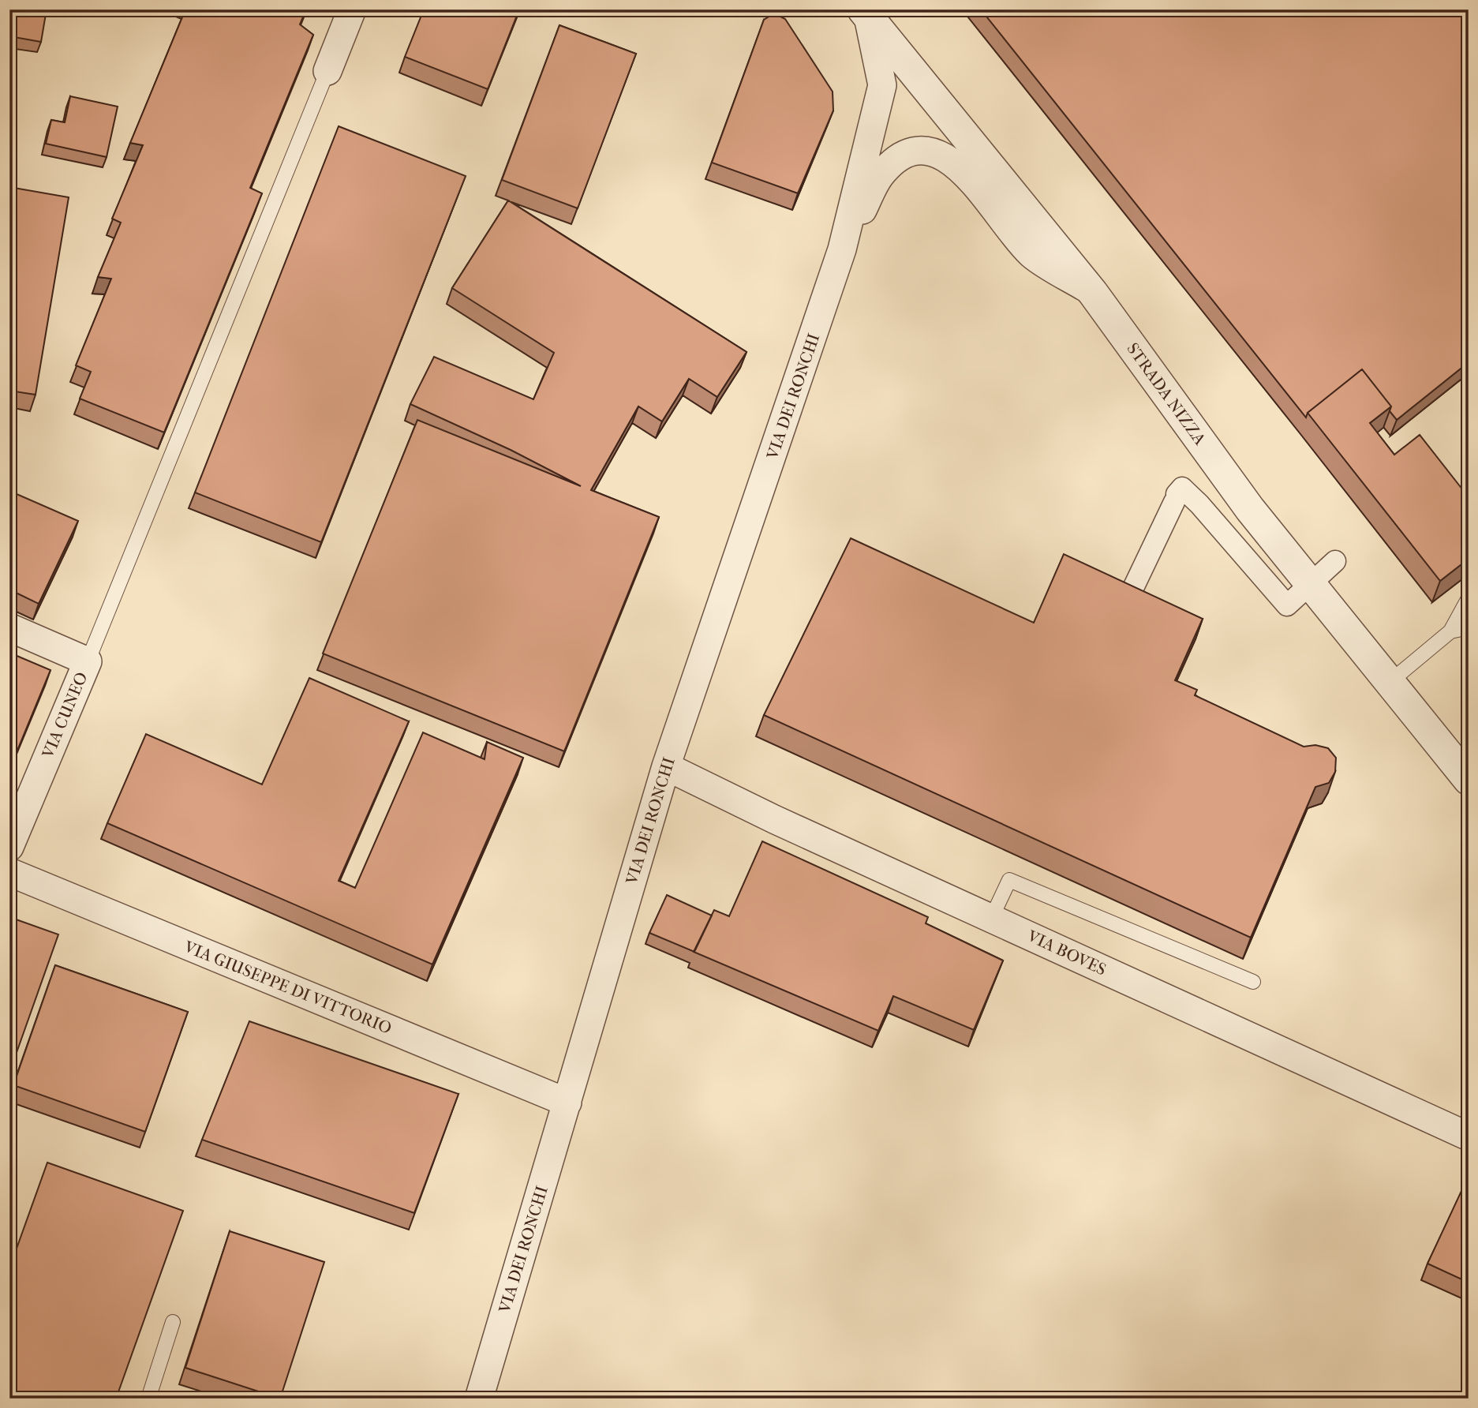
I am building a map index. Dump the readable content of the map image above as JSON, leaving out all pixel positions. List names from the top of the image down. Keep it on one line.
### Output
{"streets":{"street":["STRADA NIZZA","VIA DEI RONCHI","VIA CUNEO","VIA BOVES","VIA GIUSEPPE DI VITTORIO"]},"crossings":[["STRADA NIZZA","VIA DEI RONCHI"],["VIA DEI RONCHI","VIA BOVES"],["VIA DEI RONCHI","VIA GIUSEPPE DI VITTORIO"]]}
